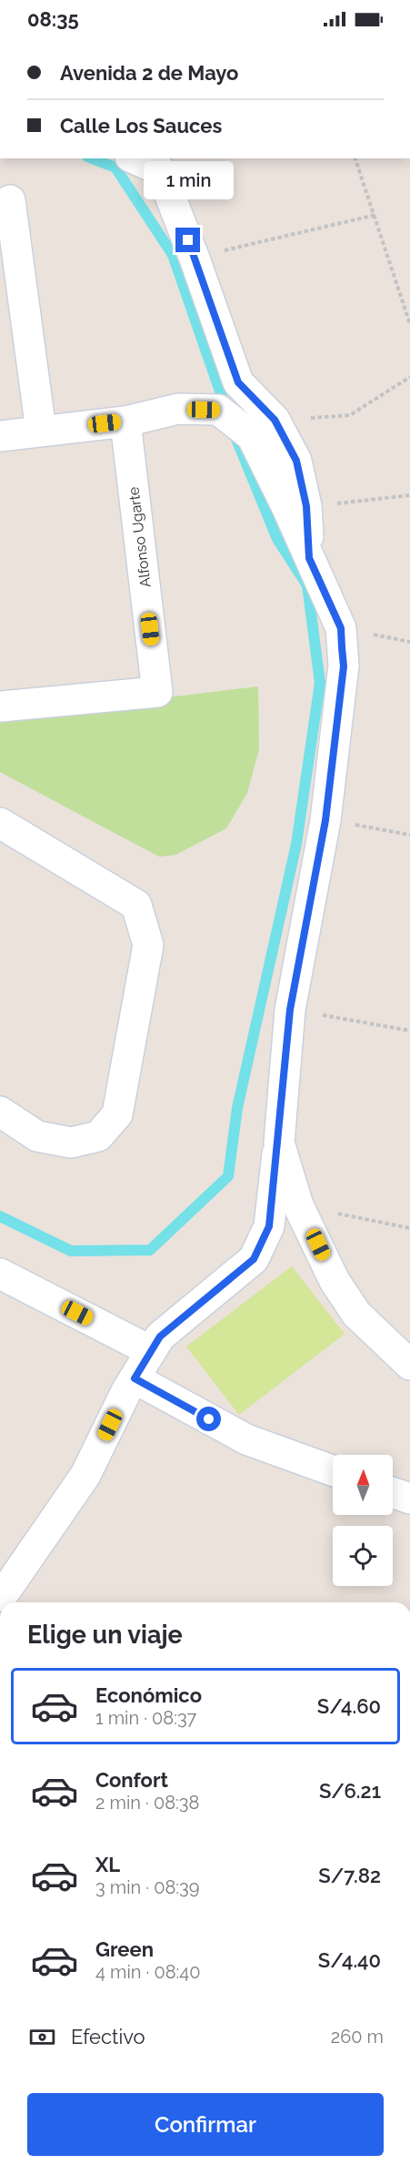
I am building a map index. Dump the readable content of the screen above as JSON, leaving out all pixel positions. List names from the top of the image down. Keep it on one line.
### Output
{"streets":{"street":["Alfonso Ugarte"]},"north":"top","page":{"status":"08:35","banner":["Avenida 2 de Mayo","Calle Los Sauces"],"bubble":"1 min","heading":"Elige un viaje","list":[{"name":"Económico","note":"1 min · 08:37","value":"S/4.60"},{"name":"Confort","note":"2 min · 08:38","value":"S/6.21"},{"name":"XL","note":"3 min · 08:39","value":"S/7.82"},{"name":"Green","note":"4 min · 08:40","value":"S/4.40"}],"pay":["Efectivo","260 m"],"buttons":"Confirmar"}}
